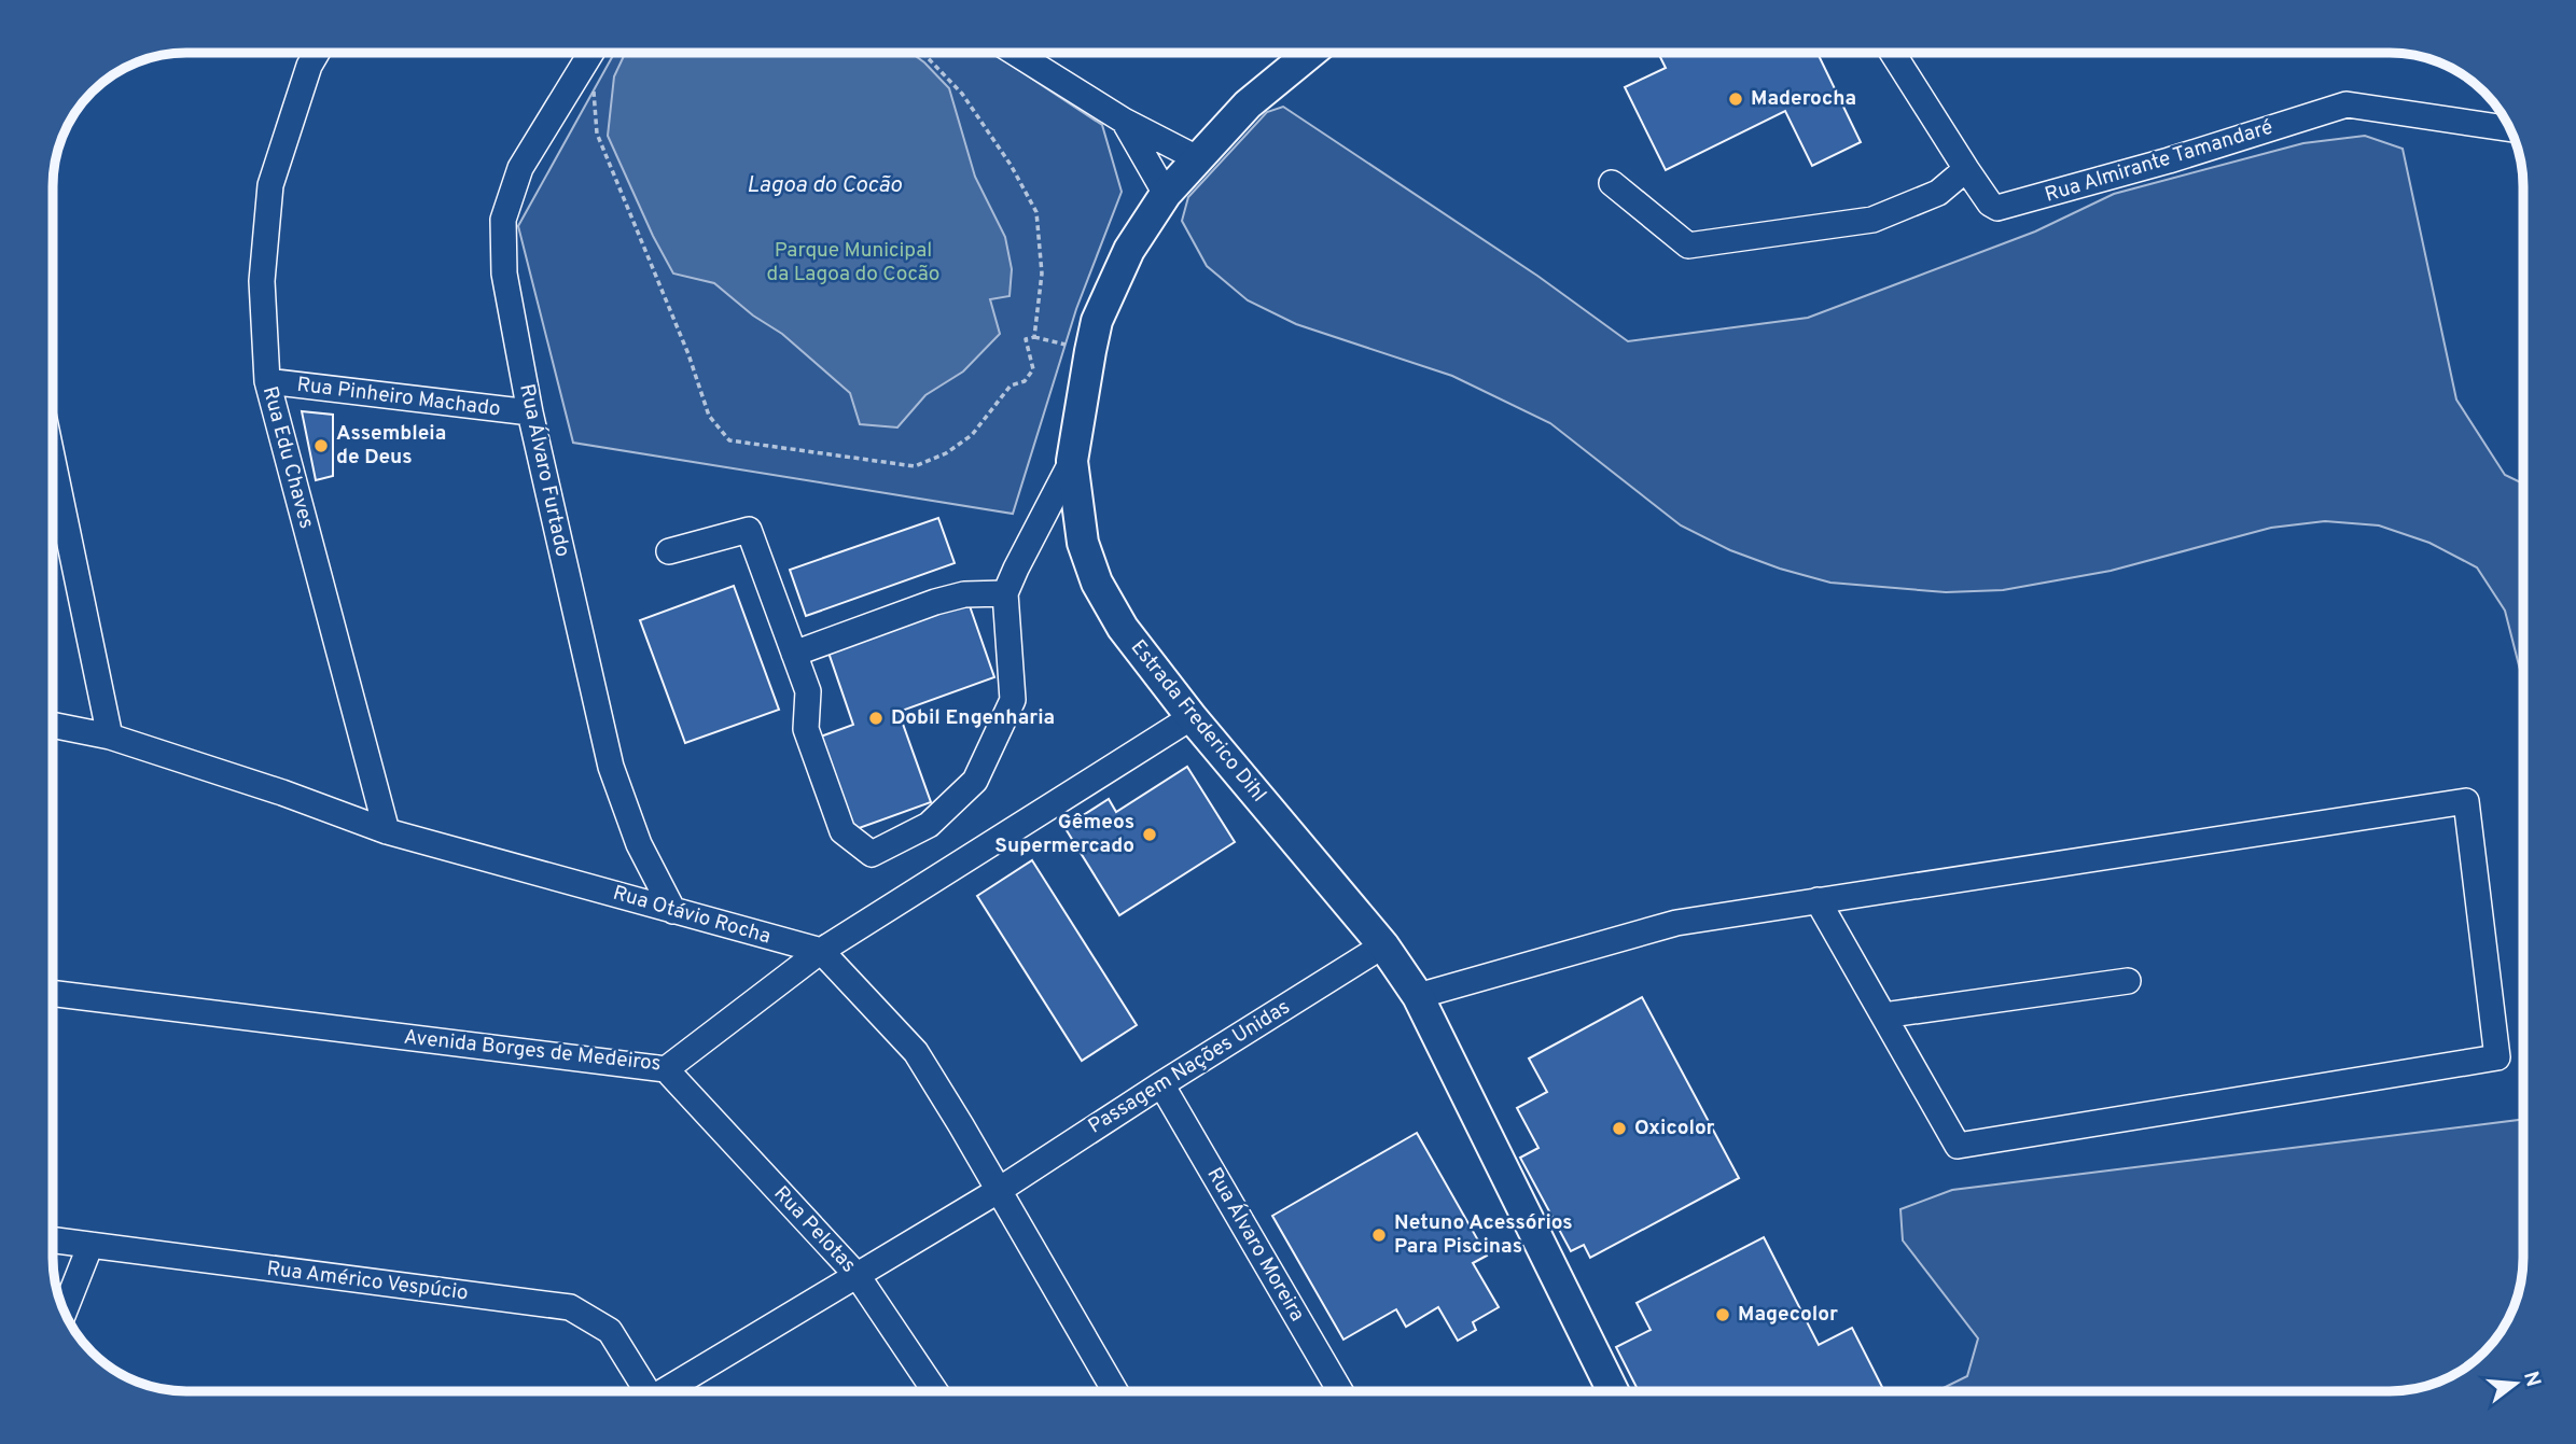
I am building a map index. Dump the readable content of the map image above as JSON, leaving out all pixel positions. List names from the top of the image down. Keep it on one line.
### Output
{"streets":{"main road":["Estrada Frederico Dihl"],"street":["Rua Almirante Tamandaré","Rua Pinheiro Machado","Rua Edu Chaves","Rua Álvaro Furtado","Rua Otávio Rocha","Avenida Borges de Medeiros","Passagem Nações Unidas","Rua Pelotas","Rua Álvaro Moreira","Rua Américo Vespúcio"]},"crossings":[["Rua Pinheiro Machado","Rua Edu Chaves"],["Rua Pinheiro Machado","Rua Álvaro Furtado"],["Rua Edu Chaves","Rua Otávio Rocha"],["Rua Álvaro Furtado","Rua Otávio Rocha"],["Estrada Frederico Dihl","Avenida Borges de Medeiros"],["Estrada Frederico Dihl","Passagem Nações Unidas"],["Rua Otávio Rocha","Avenida Borges de Medeiros"],["Avenida Borges de Medeiros","Rua Pelotas"],["Passagem Nações Unidas","Rua Pelotas"],["Passagem Nações Unidas","Rua Álvaro Moreira"]],"water":["Lagoa do Cocão"],"parks":["Parque Municipal da Lagoa do Cocão"],"places":["Maderocha","Assembleia de Deus","Dobil Engenharia","Gêmeos Supermercado","Oxicolor","Netuno Acessórios Para Piscinas","Magecolor"],"north":"right"}
